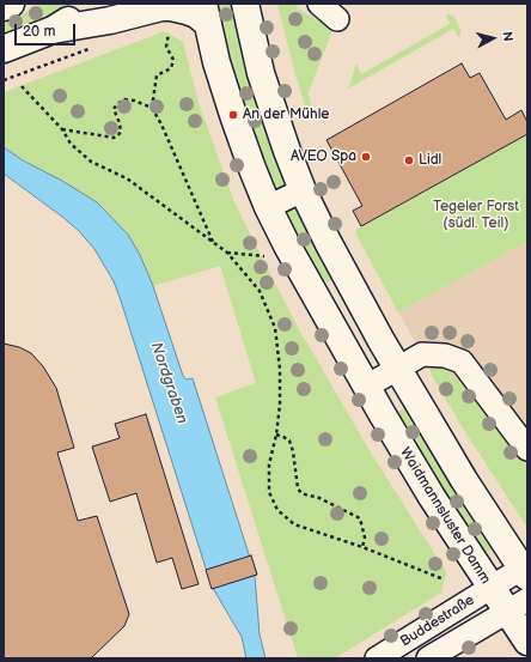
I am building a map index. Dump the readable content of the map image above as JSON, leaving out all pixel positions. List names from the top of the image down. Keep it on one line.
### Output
{"streets":{"main road":["Waidmannsluster Damm"],"street":["Buddestraße"]},"crossings":[["Waidmannsluster Damm","Buddestraße"]],"water":["Nordgraben"],"parks":["Tegeler Forst (südl. Teil)"],"places":["An der Mühle","AVEO Spa","Lidl"],"scale_bar":"20 m","north":"right"}
